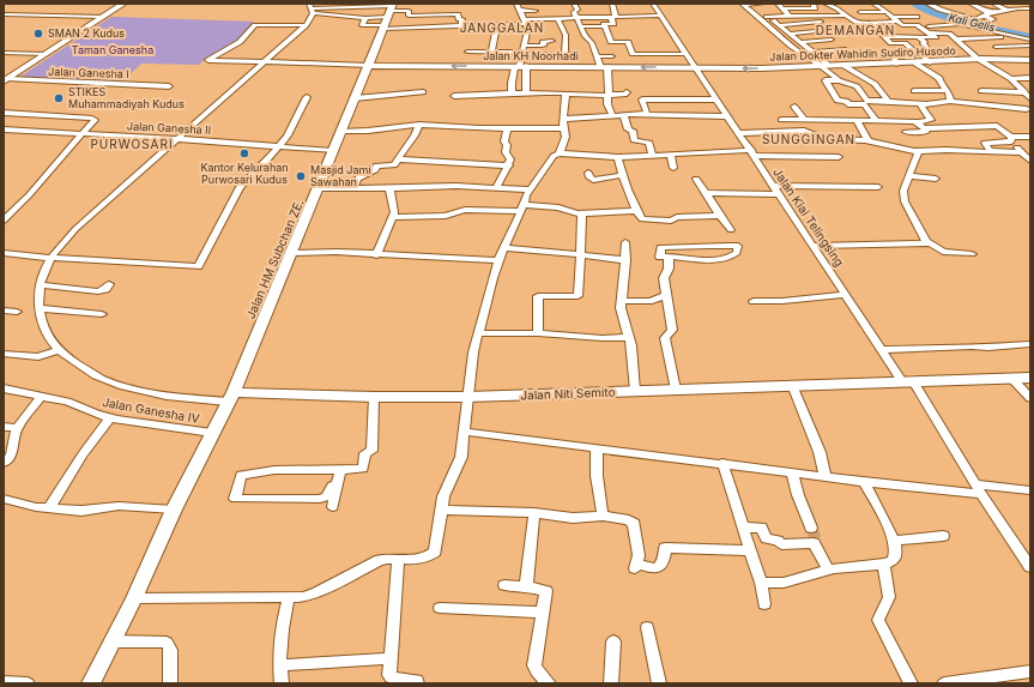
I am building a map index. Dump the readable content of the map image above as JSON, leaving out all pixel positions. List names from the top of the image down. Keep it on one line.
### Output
{"streets":{"main road":["Jalan Dokter Wahidin Sudiro Husodo","Jalan KH Noorhadi","Jalan HM Subchan ZE.","Jalan Niti Semito"],"street":["Jalan Ganesha I","Jalan Ganesha II","Jalan Kiai Telingsing","Jalan Ganesha IV"]},"crossings":[["Jalan Dokter Wahidin Sudiro Husodo","Jalan KH Noorhadi"],["Jalan Dokter Wahidin Sudiro Husodo","Jalan Kiai Telingsing"],["Jalan KH Noorhadi","Jalan Kiai Telingsing"],["Jalan KH Noorhadi","Jalan HM Subchan ZE."],["Jalan Ganesha II","Jalan HM Subchan ZE."],["Jalan Kiai Telingsing","Jalan Niti Semito"],["Jalan HM Subchan ZE.","Jalan Niti Semito"],["Jalan HM Subchan ZE.","Jalan Ganesha IV"]],"one_way":["Jalan Dokter Wahidin Sudiro Husodo","Jalan KH Noorhadi"],"districts":["JANGGALAN","DEMANGAN","SUNGGINGAN","PURWOSARI"],"water":["Kali Gelis"],"parks":["Taman Ganesha"],"places":["SMAN 2 Kudus","STIKES Muhammadiyah Kudus","Kantor Kelurahan Purwosari Kudus","Masjid Jami Sawahan"]}
